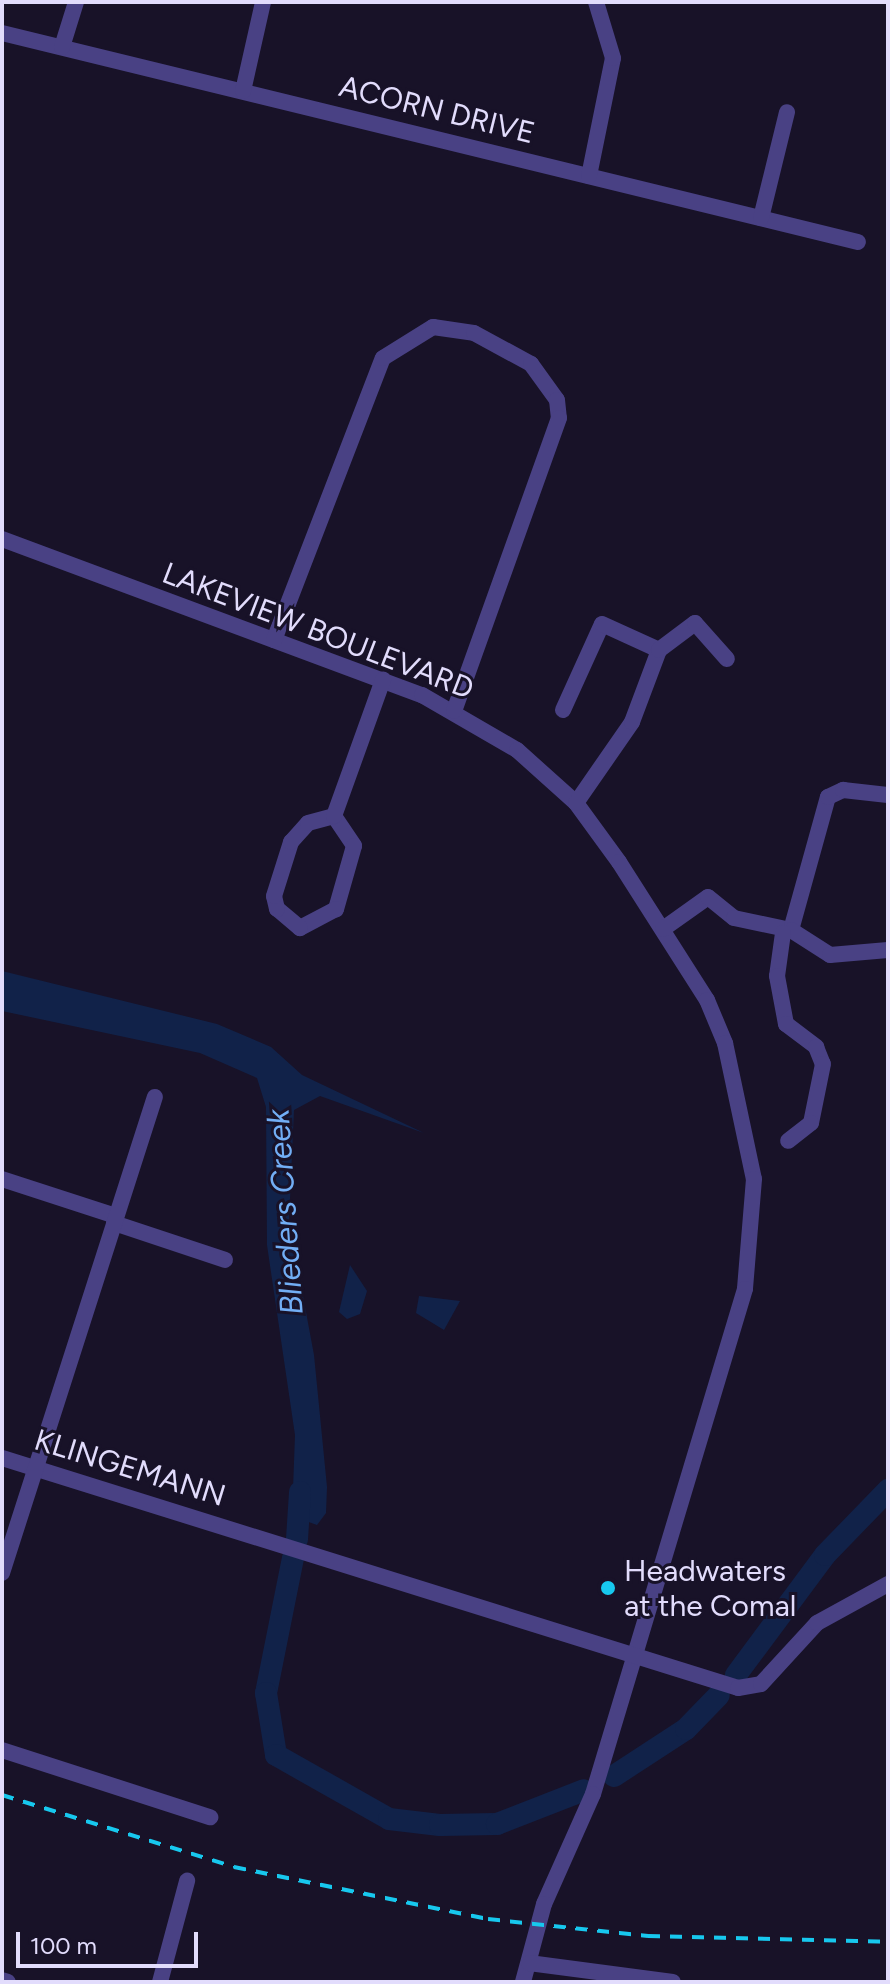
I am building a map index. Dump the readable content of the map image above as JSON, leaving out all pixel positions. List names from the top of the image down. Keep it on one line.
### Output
{"streets":{"street":["ACORN DRIVE","LAKEVIEW BOULEVARD","KLINGEMANN"]},"crossings":[["LAKEVIEW BOULEVARD","KLINGEMANN"]],"water":["Blieders Creek"],"places":["Headwaters at the Comal"],"scale_bar":"100 m"}
